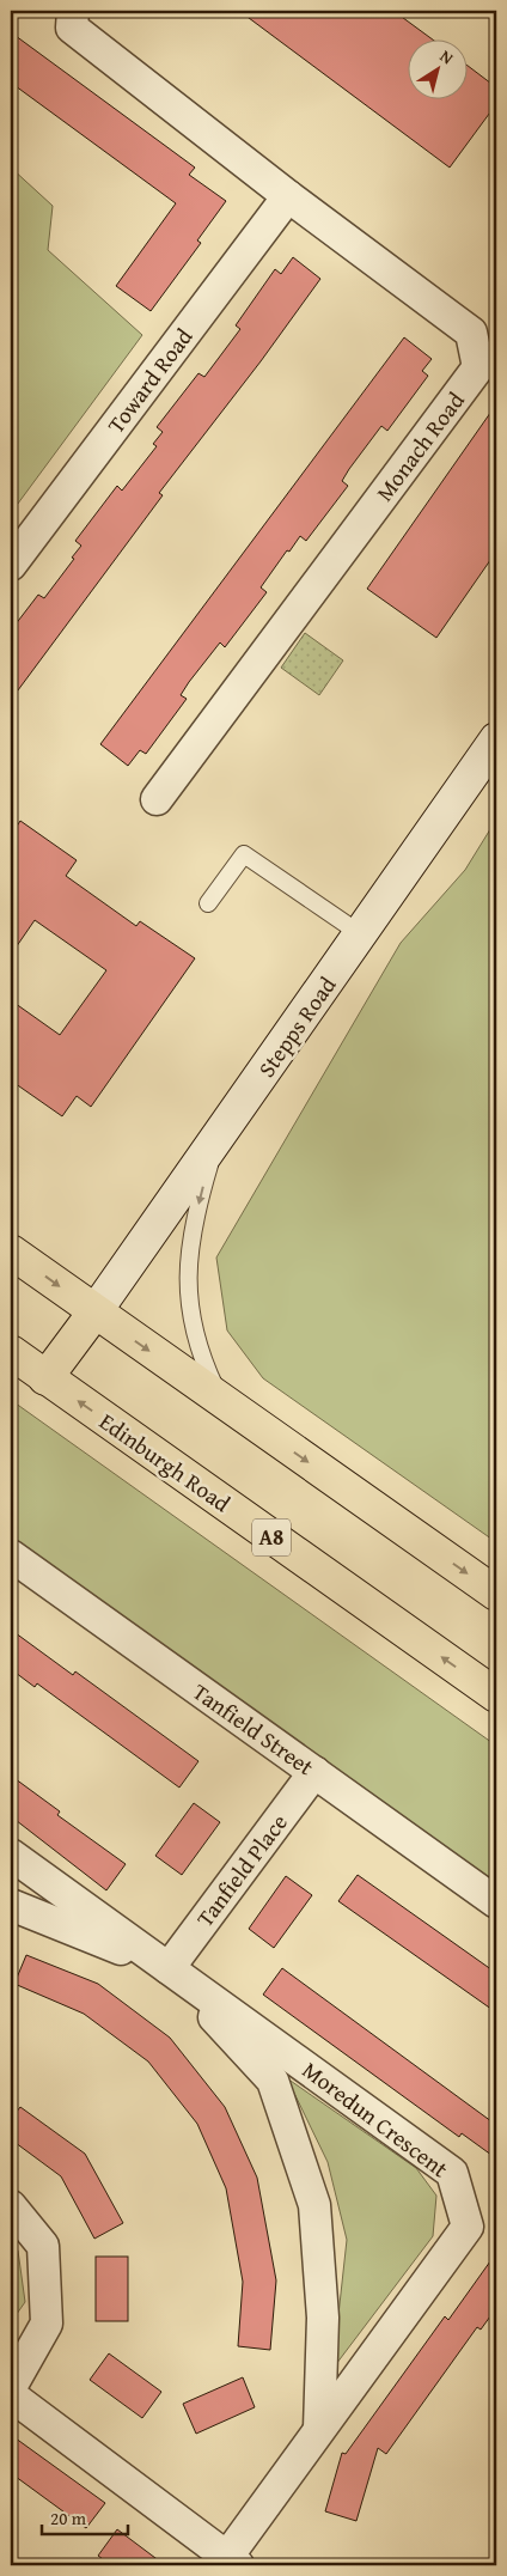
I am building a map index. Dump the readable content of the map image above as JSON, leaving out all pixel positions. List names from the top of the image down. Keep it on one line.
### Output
{"streets":{"main road":["Stepps Road","Edinburgh Road","A8"],"street":["Toward Road","Monach Road","Tanfield Street","Tanfield Place","Moredun Crescent"]},"crossings":[["Toward Road","Monach Road"],["Tanfield Street","Tanfield Place"],["Tanfield Place","Moredun Crescent"]],"scale_bar":"20 m","north":"top right"}
